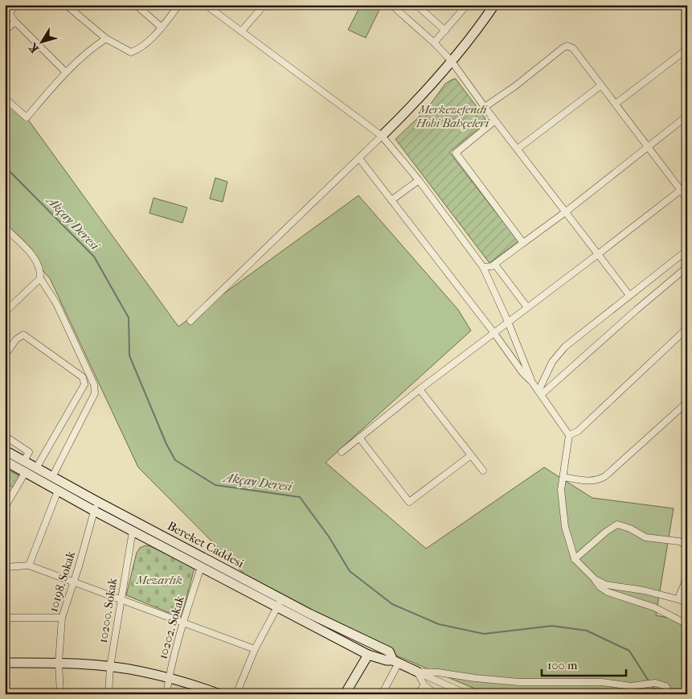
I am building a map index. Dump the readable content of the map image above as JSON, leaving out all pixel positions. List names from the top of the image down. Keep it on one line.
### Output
{"streets":{"street":["Bereket Caddesi","10198. Sokak","10200. Sokak","10202. Sokak"]},"crossings":[["Bereket Caddesi","10198. Sokak"],["Bereket Caddesi","10200. Sokak"],["Bereket Caddesi","10202. Sokak"]],"water":["Akçay Deresi"],"parks":["Merkezefendi Hobi Bahçeleri","Mezarlık"],"scale_bar":"100 m","north":"bottom left"}
